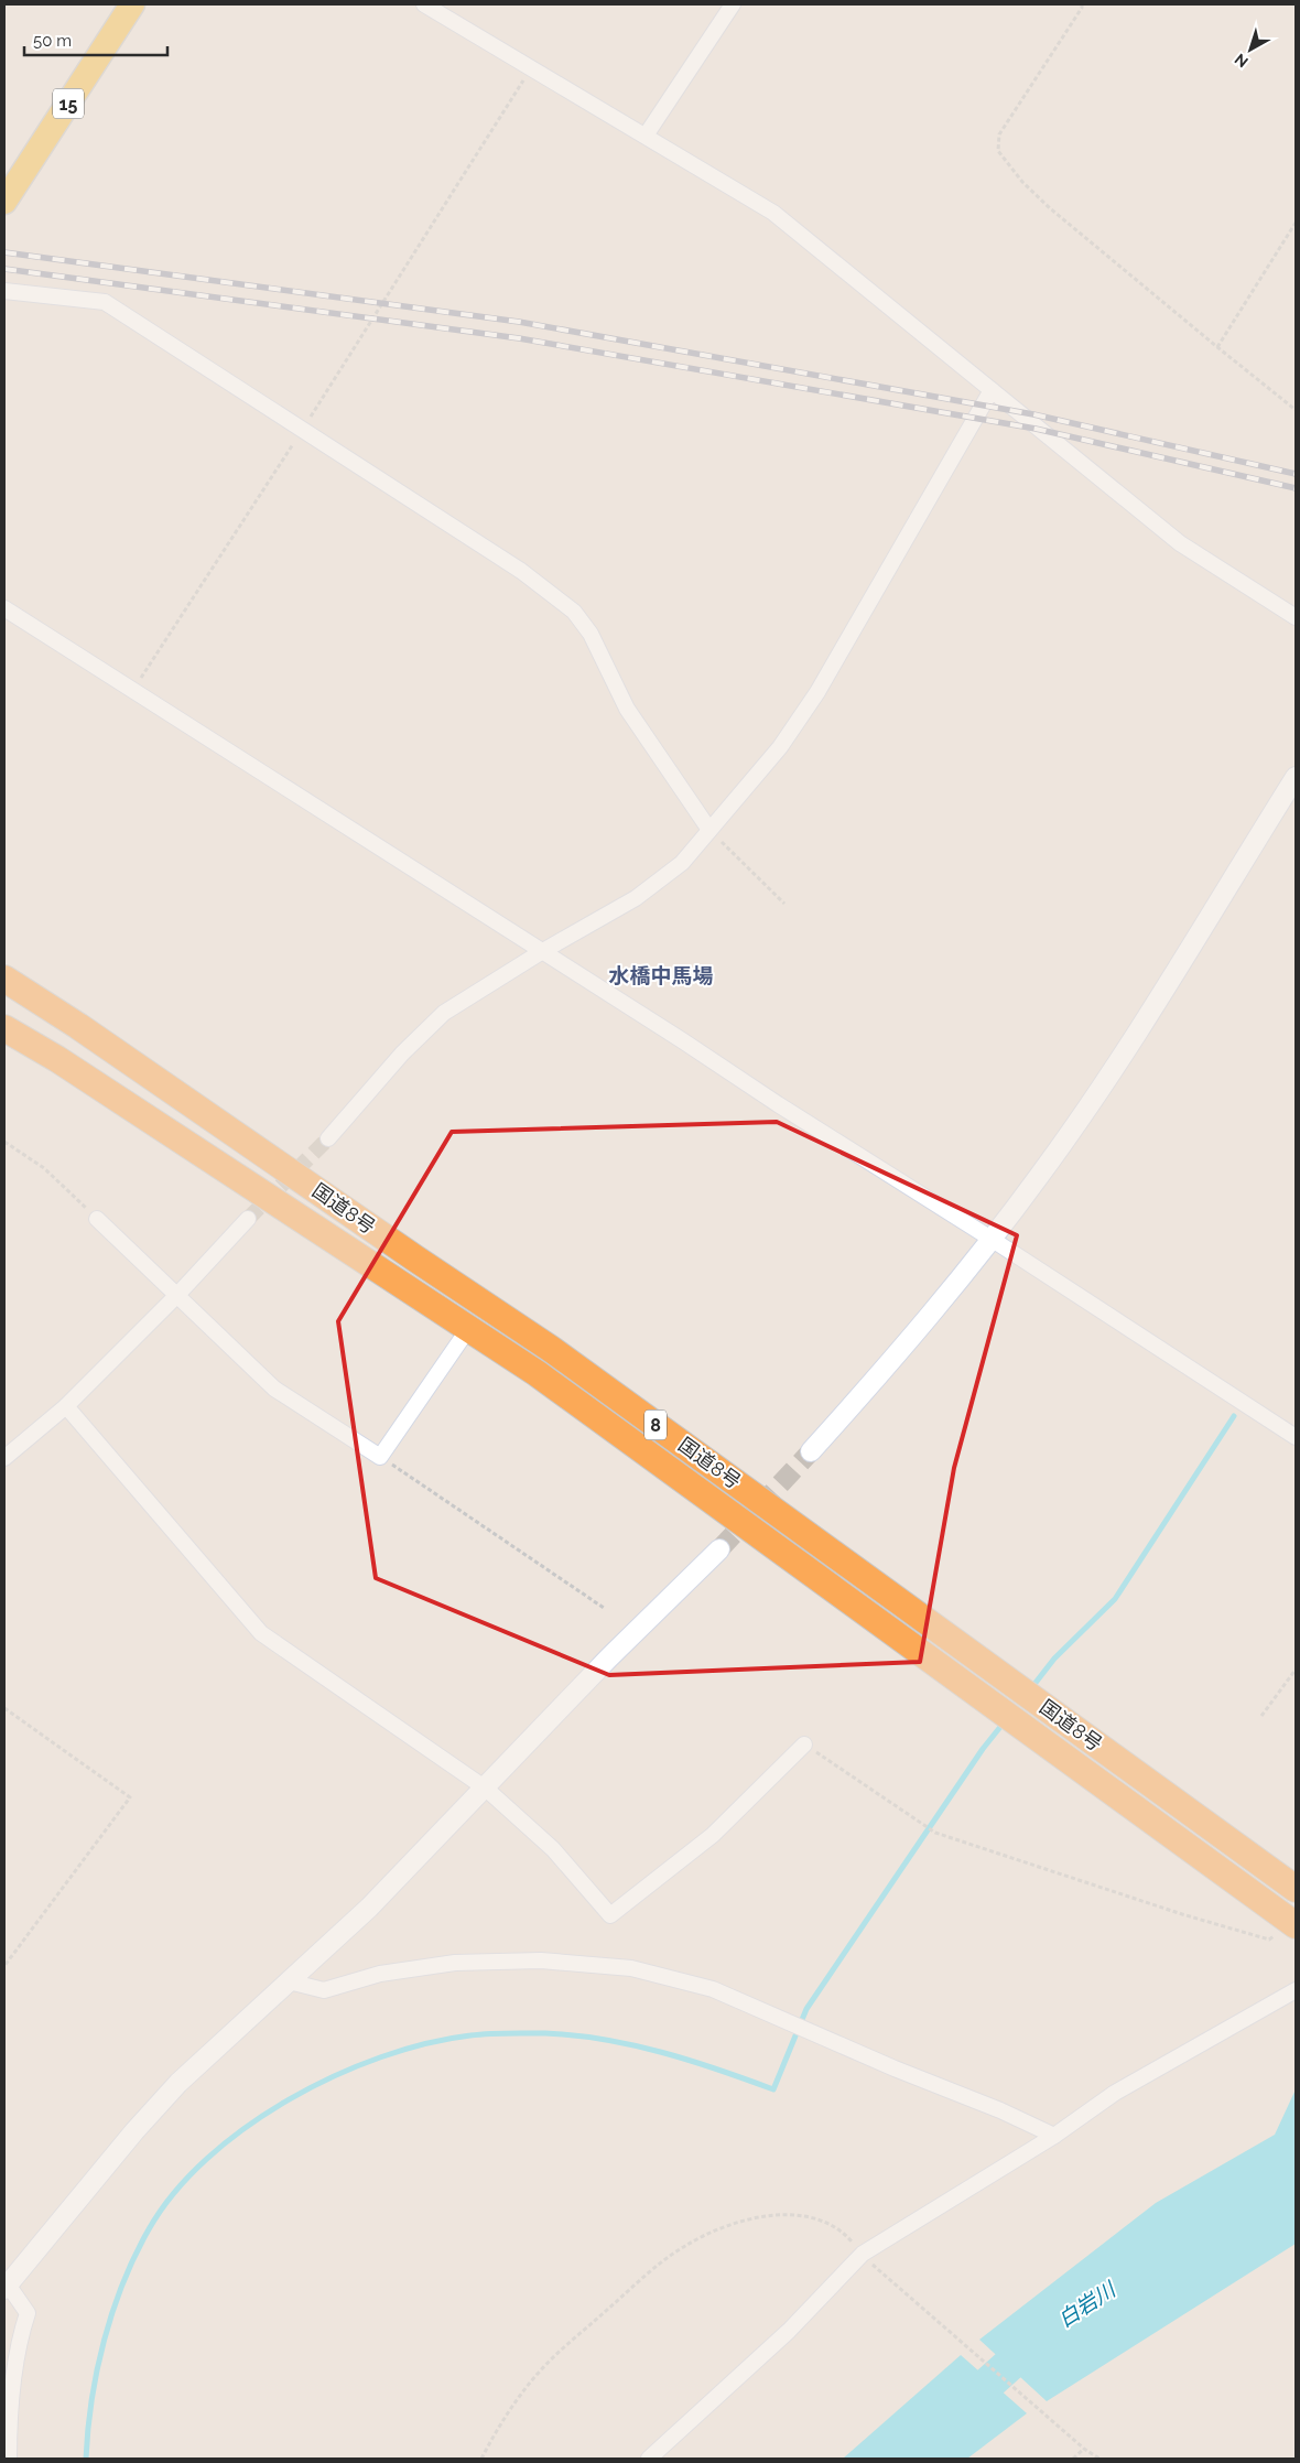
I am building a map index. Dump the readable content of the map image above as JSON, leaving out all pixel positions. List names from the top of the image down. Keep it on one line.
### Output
{"streets":{"highway":["国道8号","8"],"main road":["15"]},"districts":["水橋中馬場"],"water":["白岩川"],"scale_bar":"50 m","north":"bottom left"}
